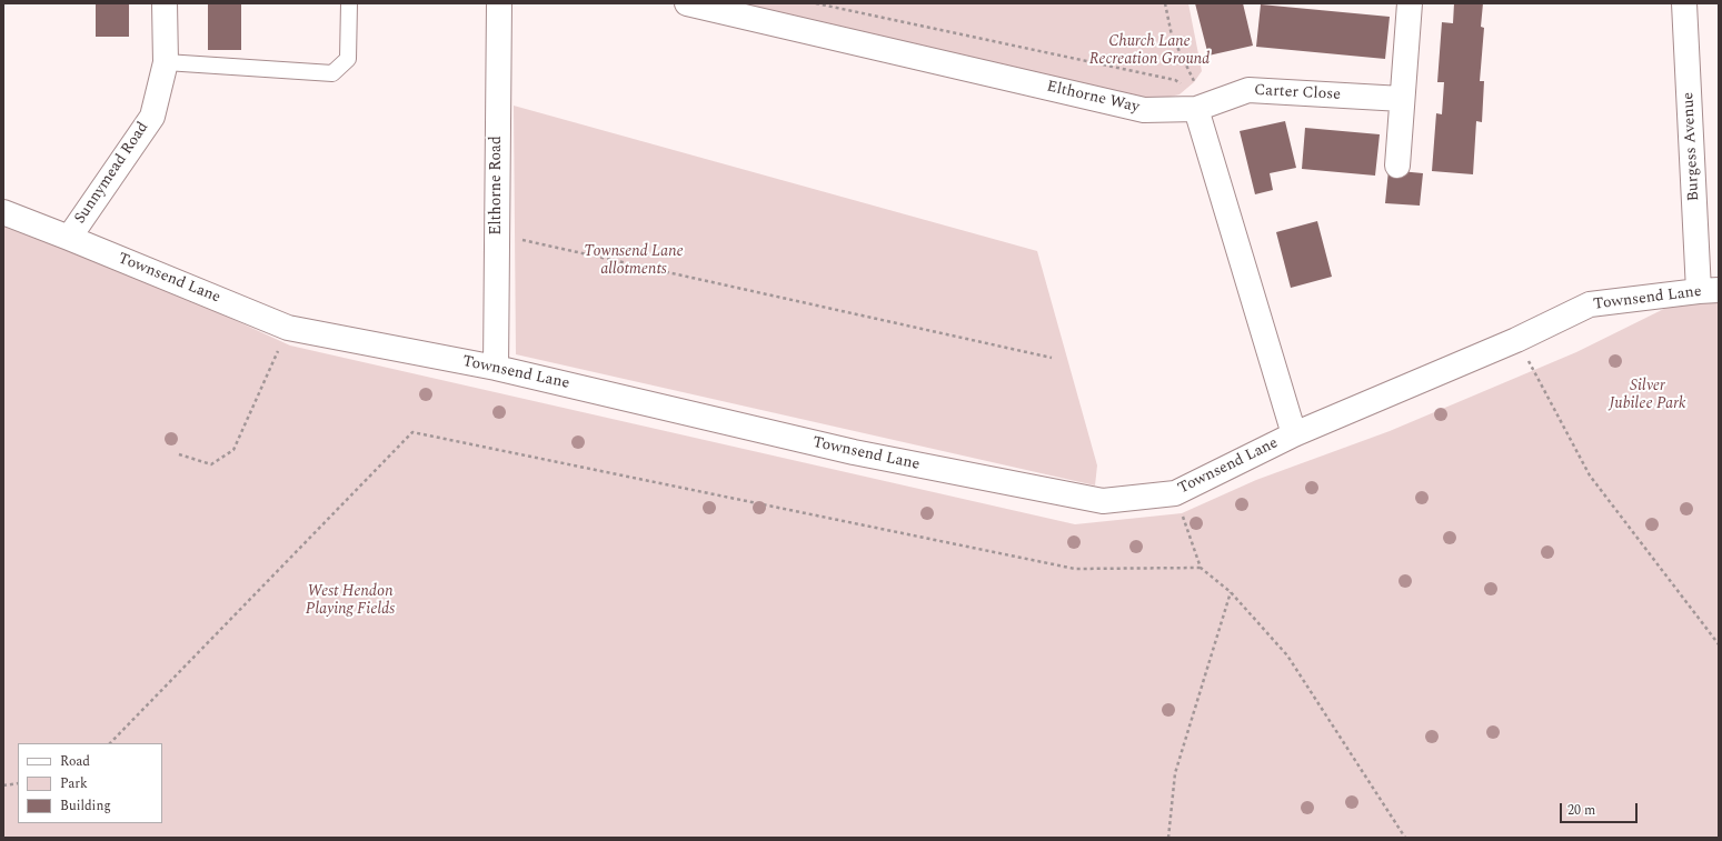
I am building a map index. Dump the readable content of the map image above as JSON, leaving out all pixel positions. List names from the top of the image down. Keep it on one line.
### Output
{"streets":{"street":["Carter Close","Elthorne Way","Burgess Avenue","Sunnymead Road","Elthorne Road","Townsend Lane"]},"crossings":[["Carter Close","Elthorne Way"],["Burgess Avenue","Townsend Lane"],["Sunnymead Road","Townsend Lane"],["Elthorne Road","Townsend Lane"]],"parks":["Church Lane Recreation Ground","Townsend Lane allotments","Silver Jubilee Park","West Hendon Playing Fields"],"legend":["Road","Park","Building"],"scale_bar":"20 m"}
